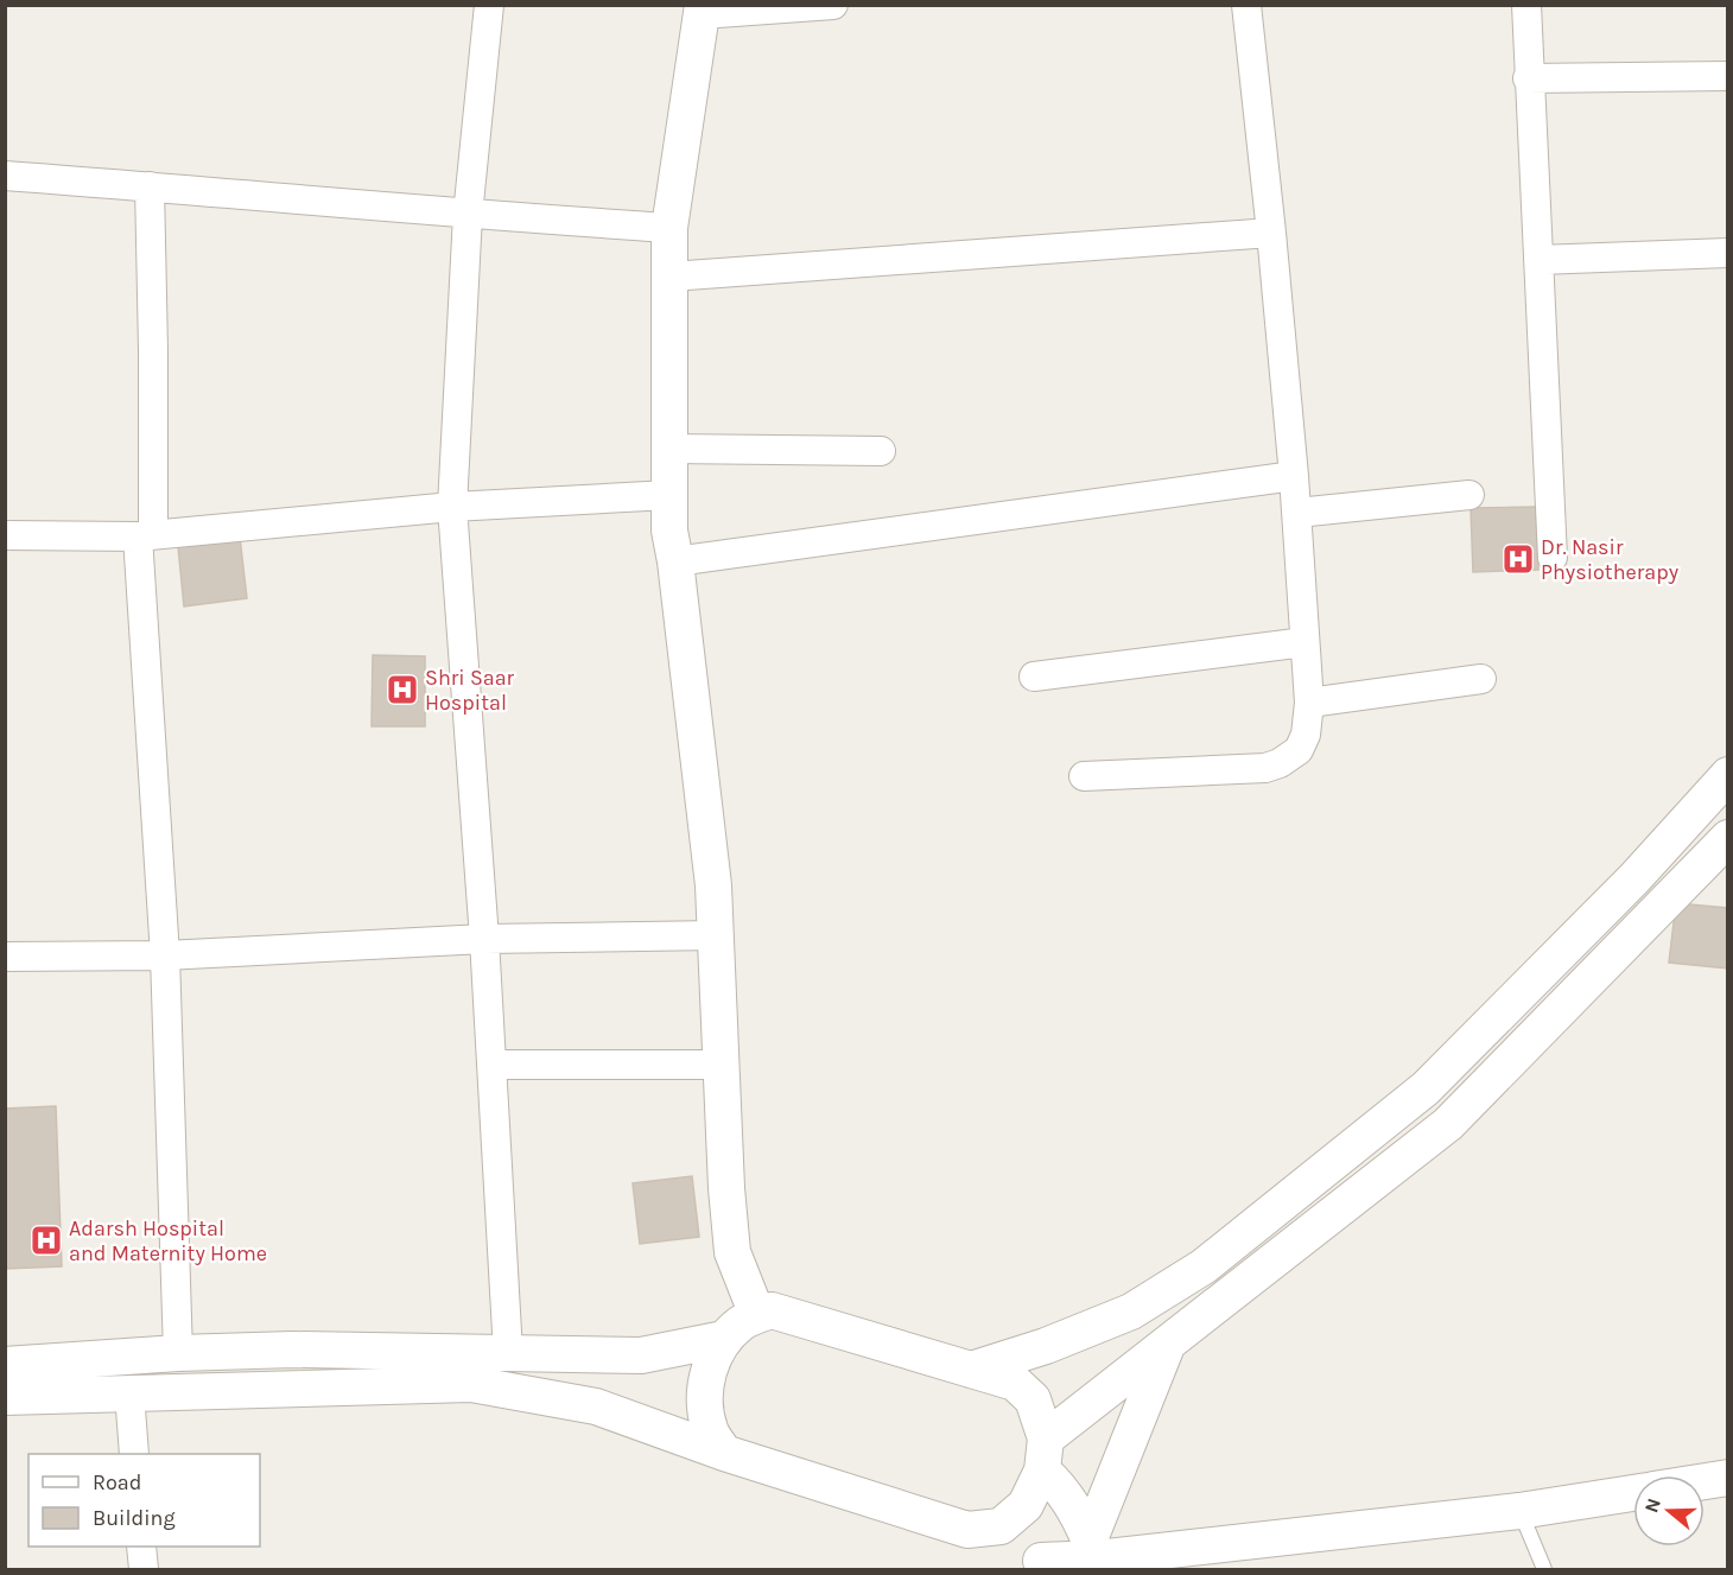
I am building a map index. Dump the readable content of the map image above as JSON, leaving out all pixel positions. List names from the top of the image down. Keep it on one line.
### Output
{"places":{"hospital":["Dr. Nasir Physiotherapy","Shri Saar Hospital","Adarsh Hospital and Maternity Home"]},"legend":["Road","Building"],"north":"left"}
